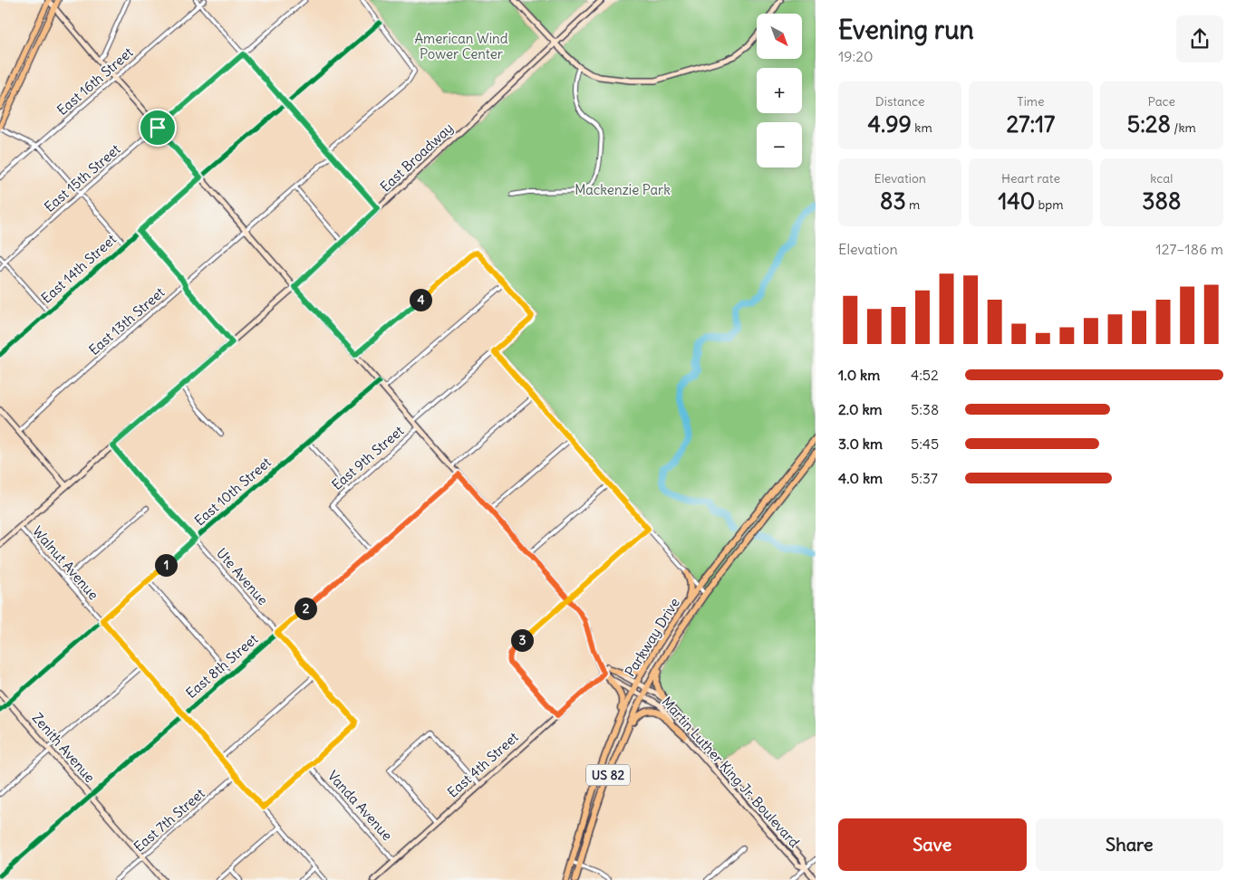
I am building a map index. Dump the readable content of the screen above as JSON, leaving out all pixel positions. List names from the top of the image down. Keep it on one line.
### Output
{"streets":{"highway":["Parkway Drive","US 82"],"main road":["East Broadway","Zenith Avenue","East 4th Street","Martin Luther King Jr. Boulevard"],"street":["East 16th Street","East 15th Street","East 14th Street","East 13th Street","East 9th Street","East 10th Street","Walnut Avenue","Ute Avenue","East 8th Street","Vanda Avenue","East 7th Street"]},"crossings":[["East Broadway","Walnut Avenue"],["East Broadway","Ute Avenue"],["East 9th Street","East 8th Street"],["East 10th Street","Walnut Avenue"],["East 10th Street","Ute Avenue"],["East 10th Street","Zenith Avenue"],["Walnut Avenue","East 8th Street"],["Walnut Avenue","East 7th Street"],["Ute Avenue","East 8th Street"],["Ute Avenue","Vanda Avenue"],["Parkway Drive","Martin Luther King Jr. Boulevard"],["East 8th Street","Zenith Avenue"],["Zenith Avenue","East 7th Street"],["East 4th Street","Martin Luther King Jr. Boulevard"],["East 4th Street","Vanda Avenue"]],"parks":["American Wind Power Center","Mackenzie Park"],"north":"bottom right","page":{"heading":["Evening run","19:20"],"map_buttons":["+","−"],"stats":[["Distance","4.99 km"],["Time","27:17"],["Pace","5:28 /km"],["Elevation","83 m"],["Heart rate","140 bpm"],["kcal","388"]],"chart":["Elevation","127–186 m"],"pins":["4","1","2","3"],"list":[{"name":"1.0 km","note":"4:52"},{"name":"2.0 km","note":"5:38"},{"name":"3.0 km","note":"5:45"},{"name":"4.0 km","note":"5:37"}],"buttons":["Save","Share"]}}
